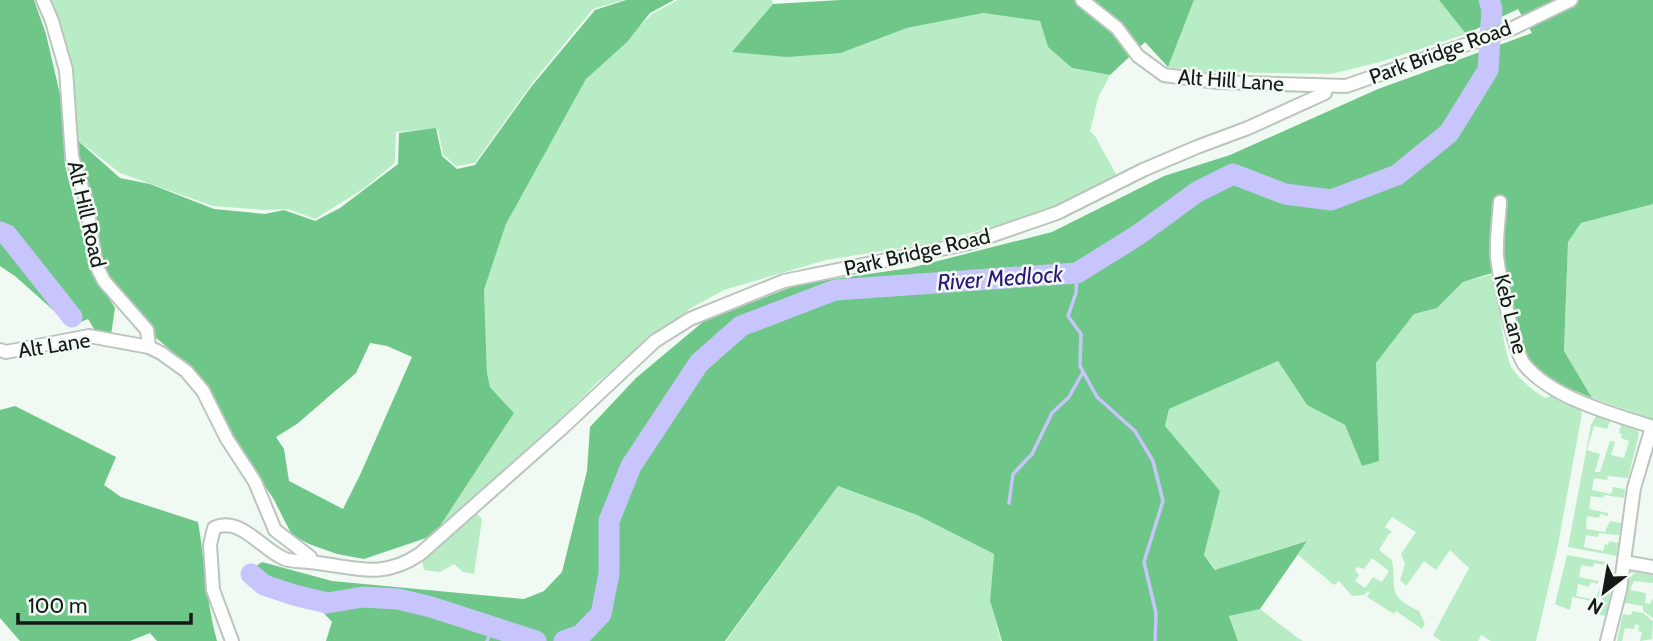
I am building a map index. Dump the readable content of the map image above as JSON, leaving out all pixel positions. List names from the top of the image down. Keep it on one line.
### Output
{"streets":{"street":["Park Bridge Road","Alt Hill Lane","Alt Hill Road","Keb Lane","Alt Lane"]},"crossings":[["Park Bridge Road","Alt Hill Lane"],["Alt Hill Road","Alt Lane"]],"water":["River Medlock"],"scale_bar":"100 m","north":"bottom left"}
